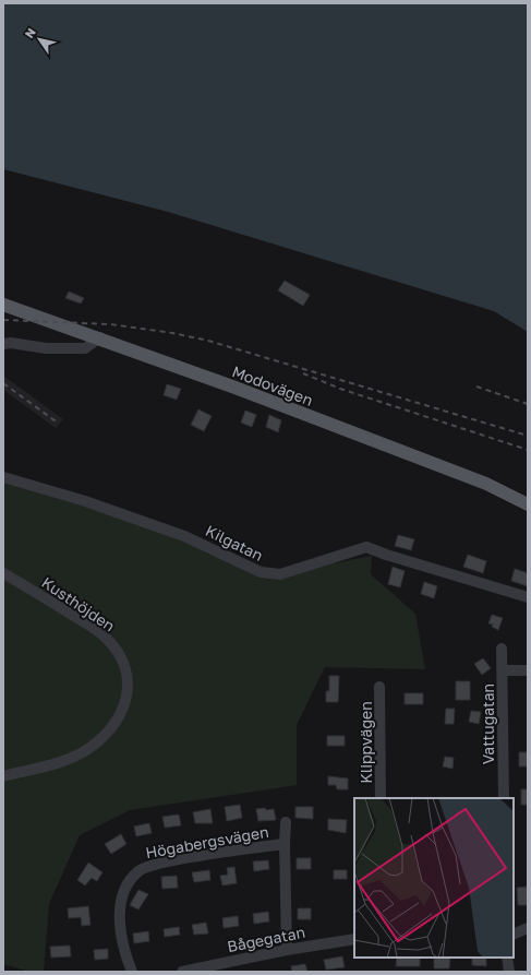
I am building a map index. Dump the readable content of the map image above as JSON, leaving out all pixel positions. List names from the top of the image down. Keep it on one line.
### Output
{"streets":{"main road":["Modovägen"],"street":["Kilgatan","Kusthöjden","Vattugatan","Klippvägen","Högabergsvägen","Bågegatan"]},"crossings":[["Högabergsvägen","Bågegatan"]],"north":"top left"}
